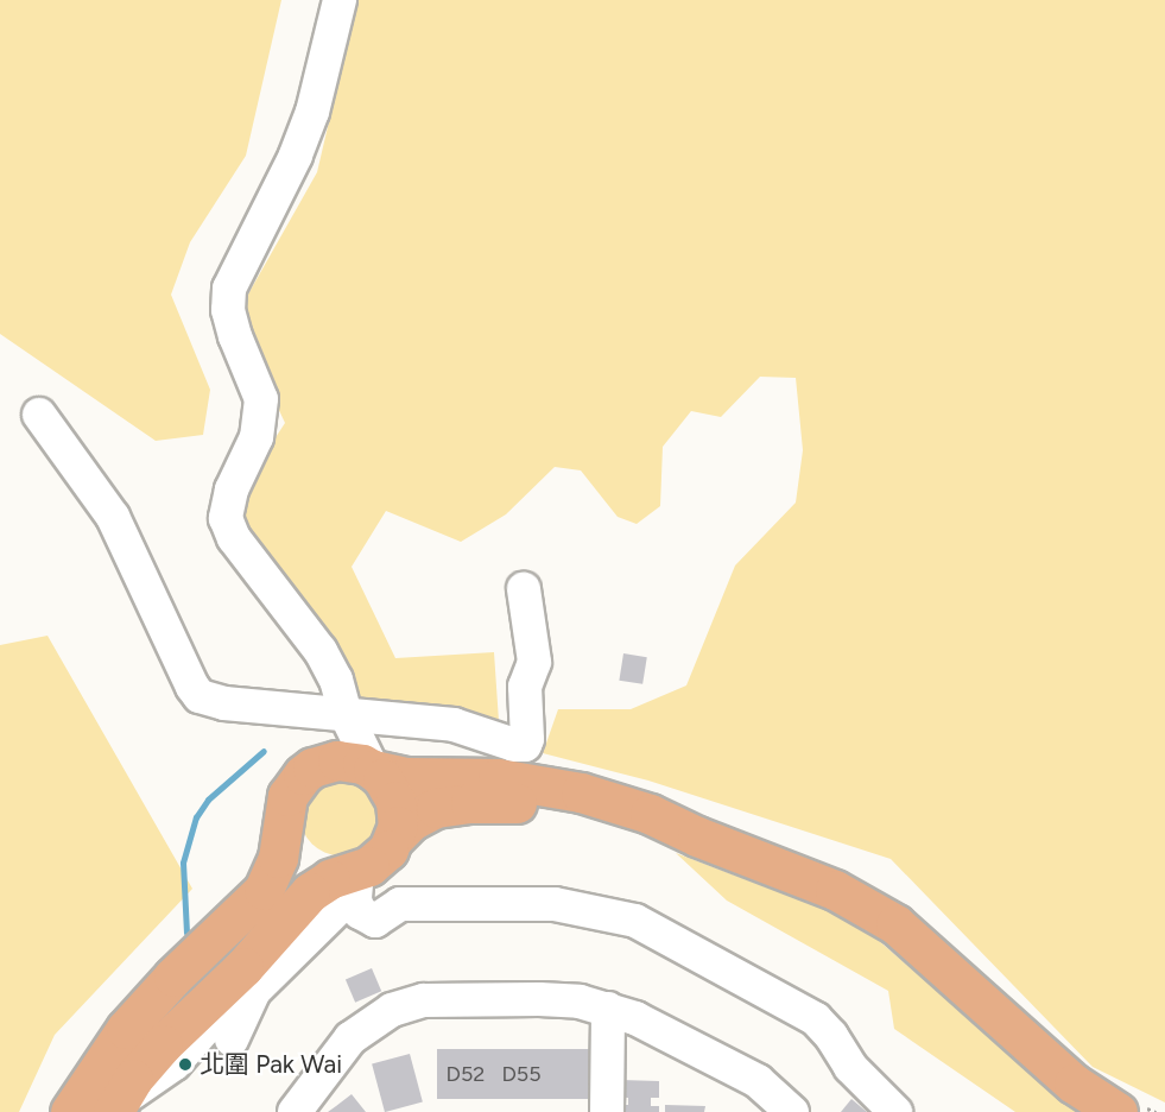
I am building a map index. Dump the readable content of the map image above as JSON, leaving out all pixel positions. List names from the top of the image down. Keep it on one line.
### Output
{"places":["北圍 Pak Wai"],"house_numbers":["D52","D55"]}
